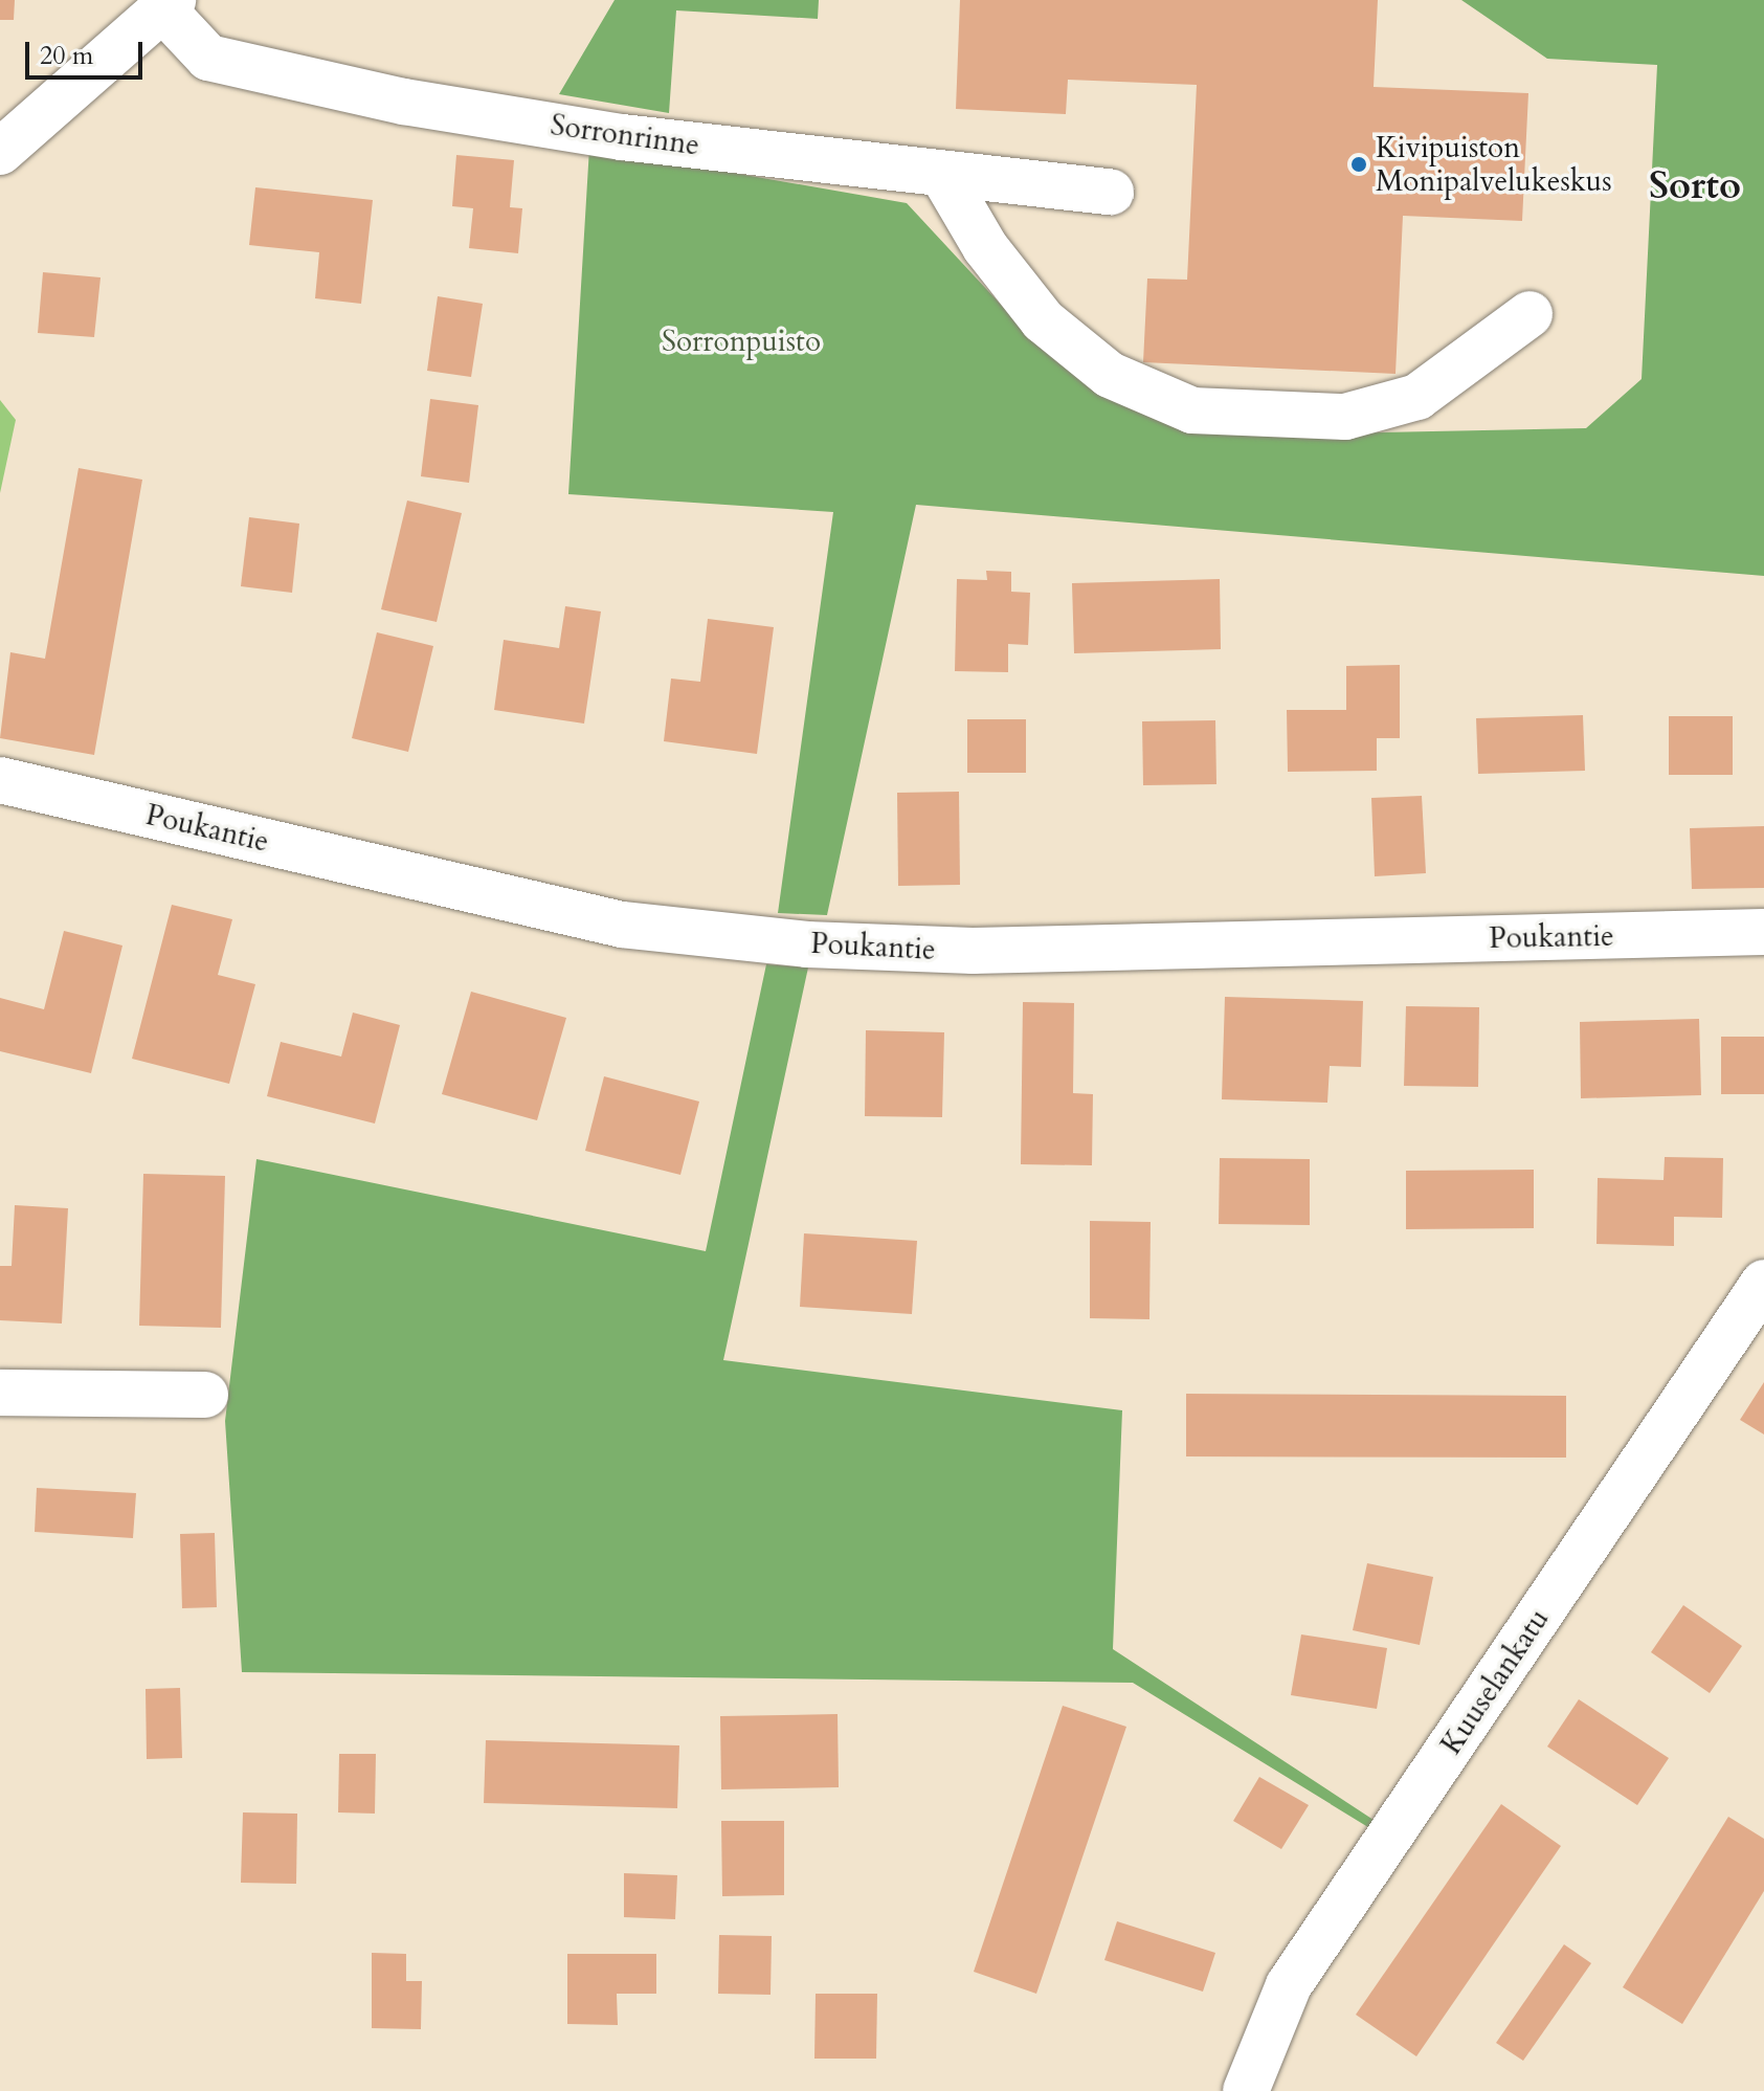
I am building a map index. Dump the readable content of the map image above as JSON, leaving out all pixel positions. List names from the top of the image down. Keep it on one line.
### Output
{"streets":{"street":["Sorronrinne","Poukantie","Kuuselankatu"]},"districts":["Sorto"],"parks":["Sorronpuisto"],"places":["Kivipuiston Monipalvelukeskus"],"scale_bar":"20 m"}
